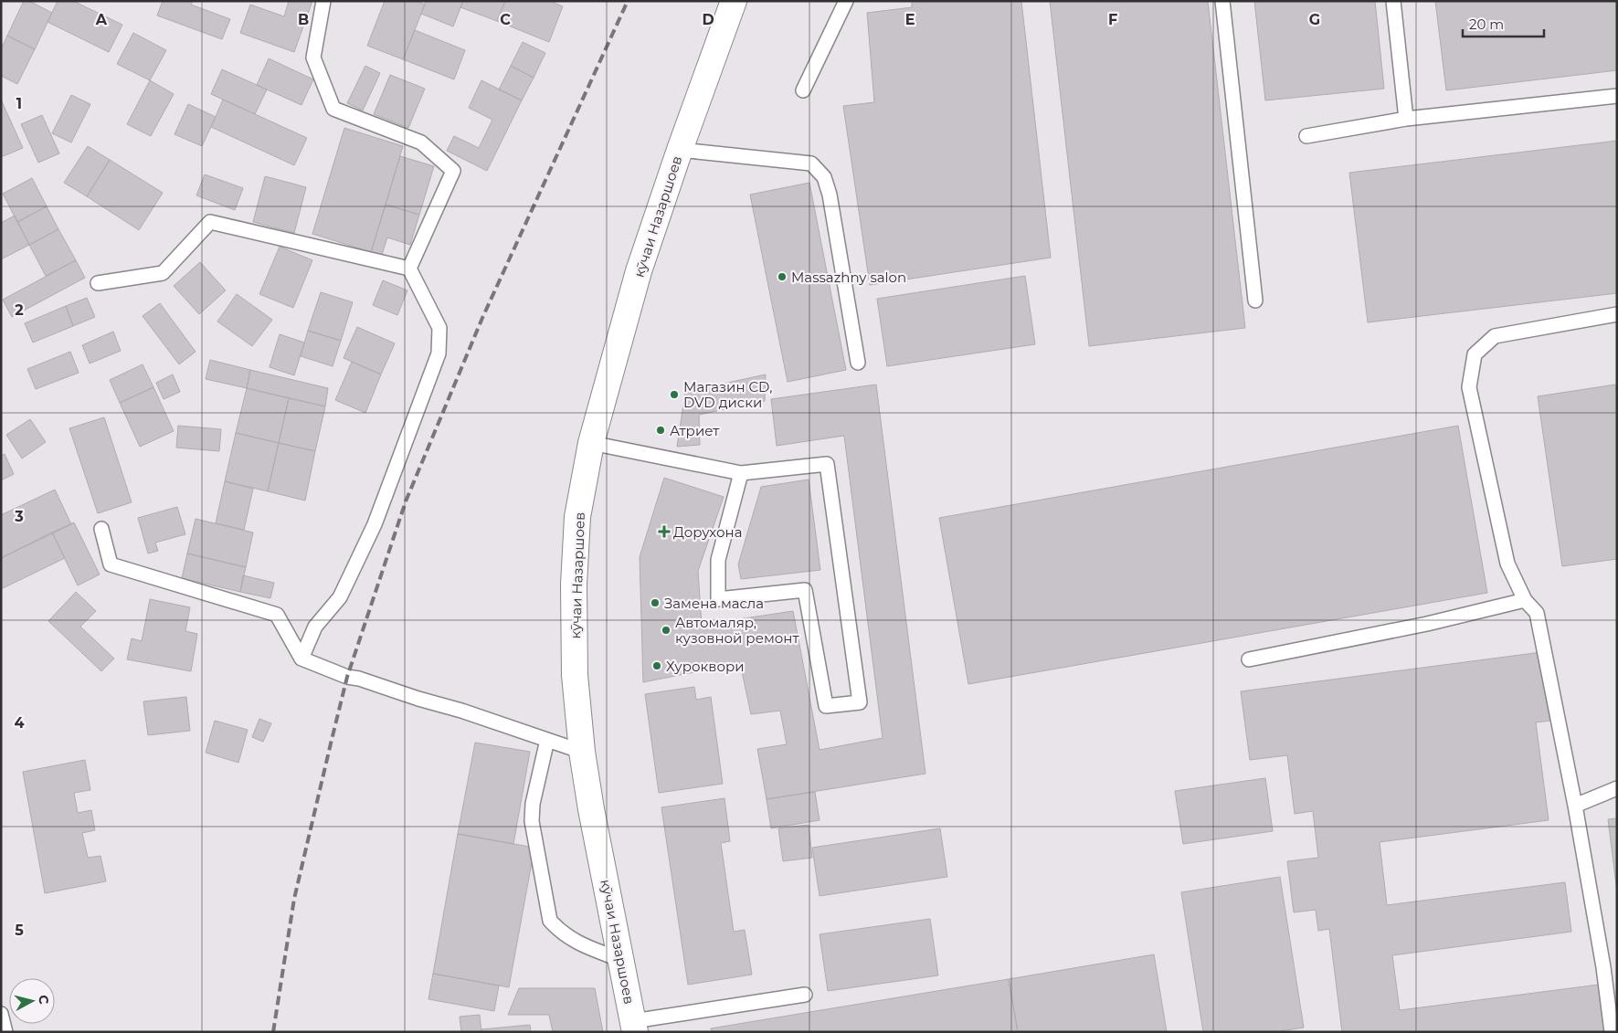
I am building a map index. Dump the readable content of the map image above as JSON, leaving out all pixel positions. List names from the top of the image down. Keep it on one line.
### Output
{"streets":{"street":["кӯчаи Назаршоев"]},"places":{"other":["Massazhny salon","Магазин CD, DVD диски","Атриет","Замена масла","Автомаляр, кузовной ремонт","Хуроквори"],"health":["Дорухона"]},"scale_bar":"20 m","north":"right","grid":{"columns":["A","B","C","D","E","F","G"],"rows":["1","2","3","4","5"]}}
